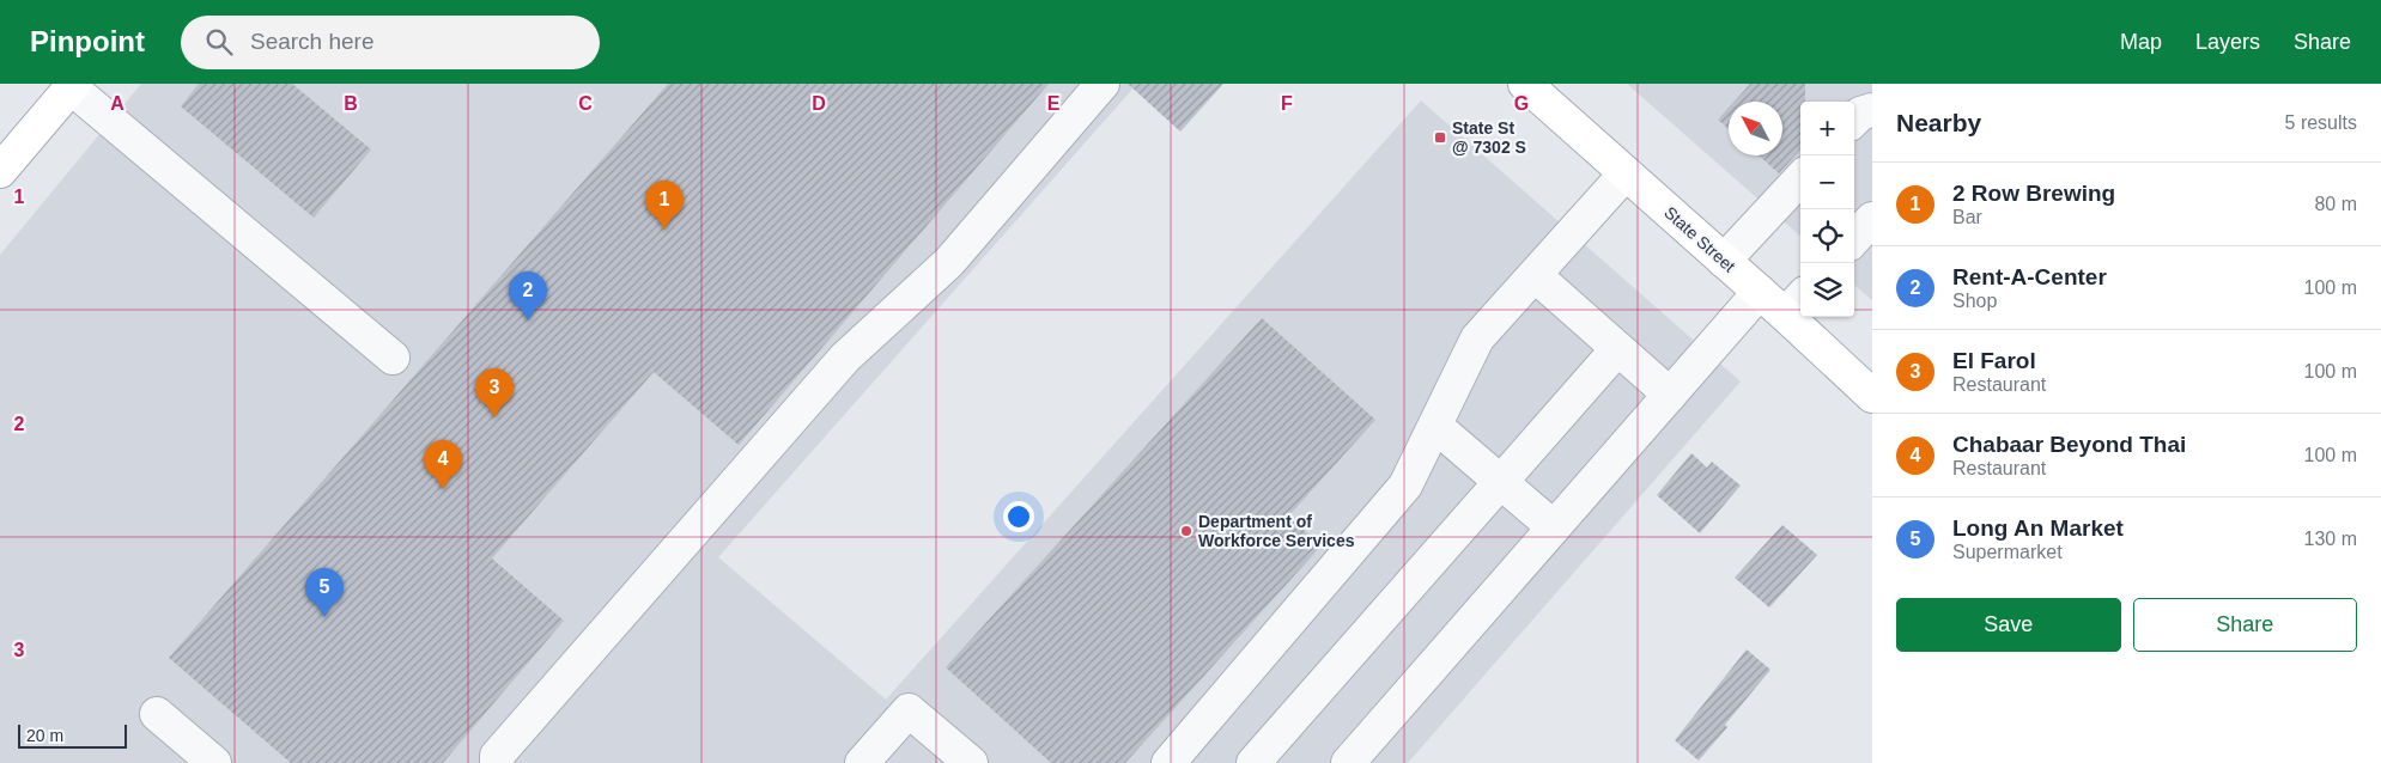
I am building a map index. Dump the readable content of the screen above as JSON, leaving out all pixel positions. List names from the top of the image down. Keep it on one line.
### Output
{"streets":{"main road":["State Street"]},"places":{"transit":["State St @ 7302 S"],"other":["Department of Workforce Services"]},"scale_bar":"20 m","north":"top left","page":{"header":"Pinpoint","search":"Search here","nav":["Map","Layers","Share"],"heading":["Nearby","5 results"],"map_buttons":["+","−"],"list":[{"mark":"1","name":"2 Row Brewing","note":"Bar","value":"80 m"},{"mark":"2","name":"Rent-A-Center","note":"Shop","value":"100 m"},{"mark":"3","name":"El Farol","note":"Restaurant","value":"100 m"},{"mark":"4","name":"Chabaar Beyond Thai","note":"Restaurant","value":"100 m"},{"mark":"5","name":"Long An Market","note":"Supermarket","value":"130 m"}],"pins":["1","2","3","4","5"],"buttons":["Save","Share"],"scale":"20 m"},"grid":{"columns":["A","B","C","D","E","F","G"],"rows":["1","2","3"]}}
